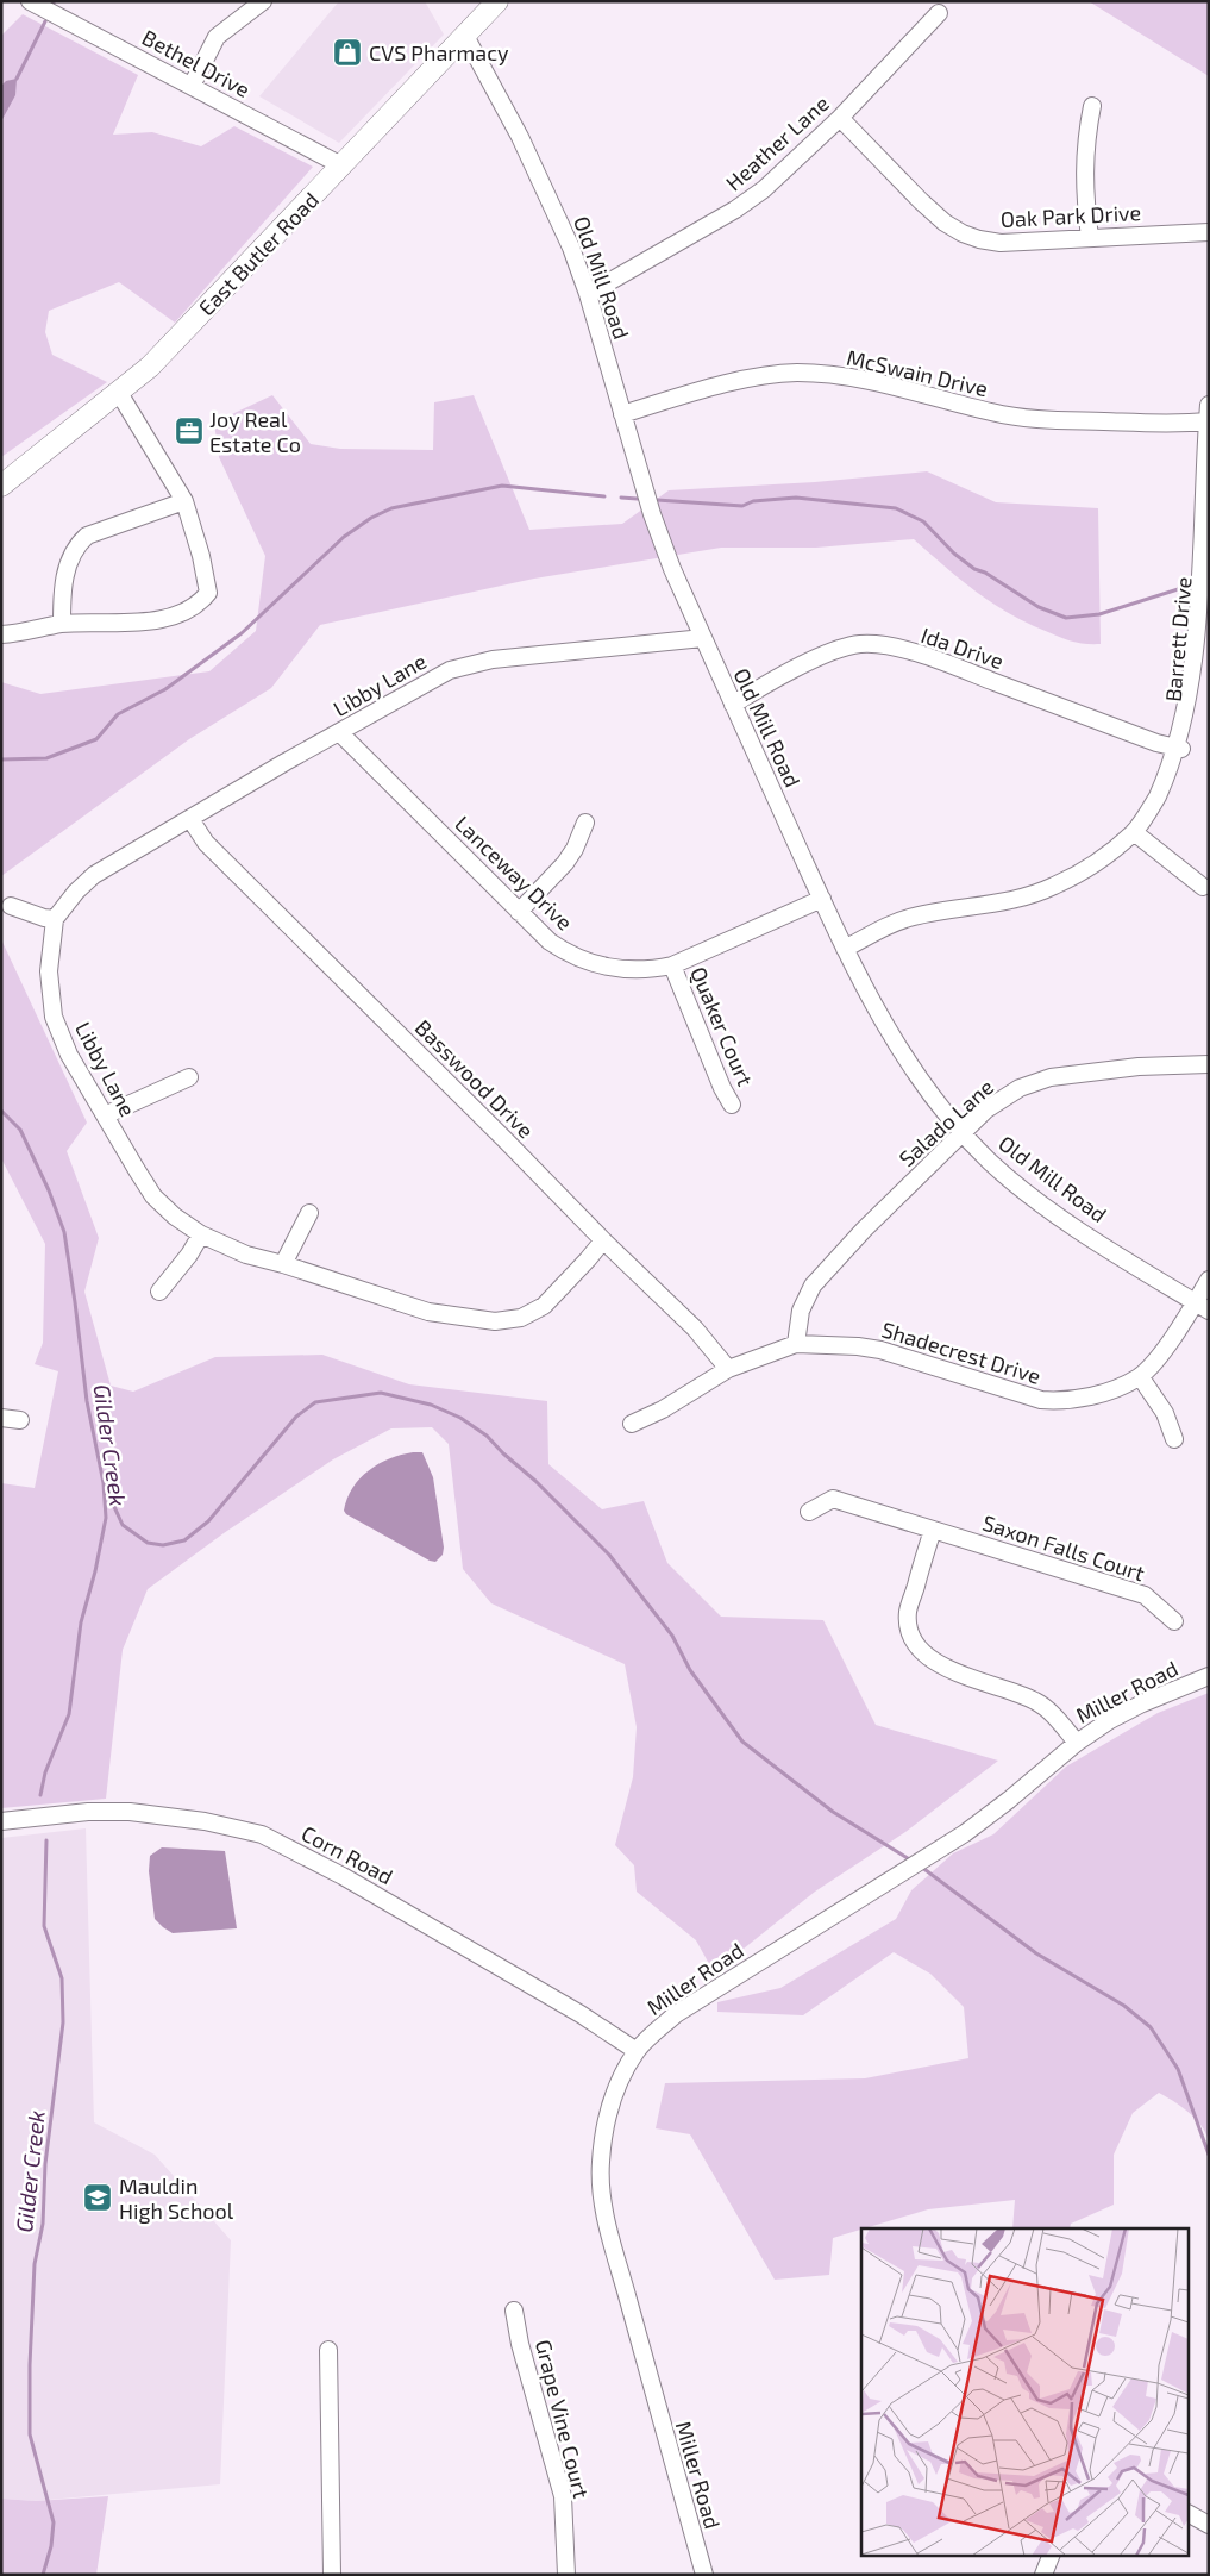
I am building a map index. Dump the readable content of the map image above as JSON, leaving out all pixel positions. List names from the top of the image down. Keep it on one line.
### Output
{"streets":{"main road":["East Butler Road"],"street":["Bethel Drive","Heather Lane","Oak Park Drive","Old Mill Road","McSwain Drive","Barrett Drive","Ida Drive","Libby Lane","Lanceway Drive","Quaker Court","Basswood Drive","Salado Lane","Shadecrest Drive","Saxon Falls Court","Miller Road","Corn Road","Grape Vine Court"]},"crossings":[["Bethel Drive","East Butler Road"],["Heather Lane","Oak Park Drive"],["Heather Lane","Old Mill Road"],["East Butler Road","Old Mill Road"],["Old Mill Road","McSwain Drive"],["Old Mill Road","Barrett Drive"],["Old Mill Road","Ida Drive"],["Old Mill Road","Libby Lane"],["Old Mill Road","Lanceway Drive"],["Old Mill Road","Salado Lane"],["Old Mill Road","Shadecrest Drive"],["McSwain Drive","Barrett Drive"],["Barrett Drive","Ida Drive"],["Libby Lane","Lanceway Drive"],["Libby Lane","Basswood Drive"],["Lanceway Drive","Quaker Court"],["Basswood Drive","Shadecrest Drive"],["Salado Lane","Shadecrest Drive"],["Miller Road","Corn Road"]],"water":["Gilder Creek"],"places":{"shop":["CVS Pharmacy"],"office":["Joy Real Estate Co"],"school or university":["Mauldin High School"]}}
